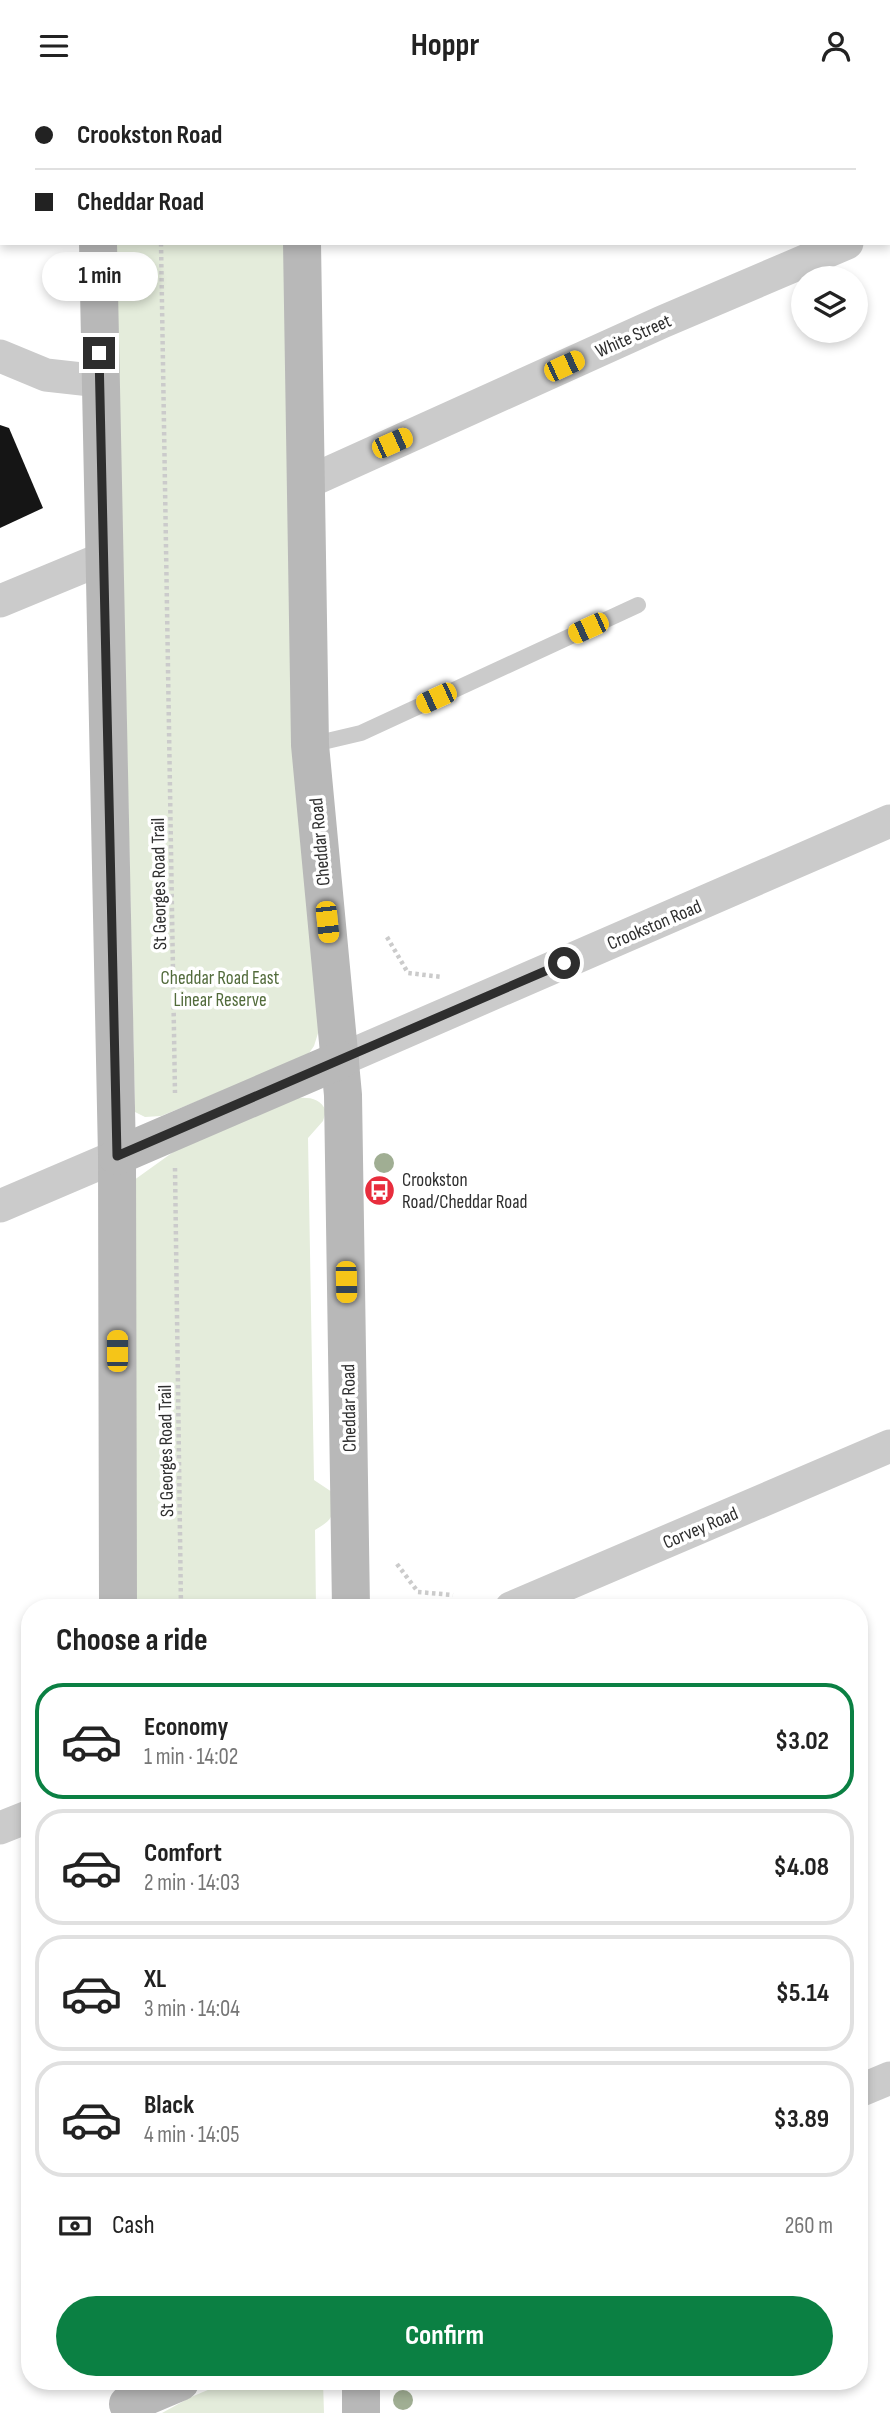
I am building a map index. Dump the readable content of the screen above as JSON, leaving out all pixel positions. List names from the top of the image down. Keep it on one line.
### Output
{"streets":{"main road":["Cheddar Road"],"street":["White Street","Crookston Road","Corvey Road"],"path":["St Georges Road Trail"]},"crossings":[["White Street","Cheddar Road"],["Cheddar Road","Crookston Road"]],"parks":["Cheddar Road East Linear Reserve"],"places":{"bus stop":["Crookston Road/Cheddar Road"]},"page":{"header":"Hoppr","banner":["Crookston Road","Cheddar Road"],"bubble":"1 min","heading":"Choose a ride","list":[{"name":"Economy","note":"1 min · 14:02","value":"$3.02"},{"name":"Comfort","note":"2 min · 14:03","value":"$4.08"},{"name":"XL","note":"3 min · 14:04","value":"$5.14"},{"name":"Black","note":"4 min · 14:05","value":"$3.89"}],"pay":["Cash","260 m"],"buttons":"Confirm"}}
